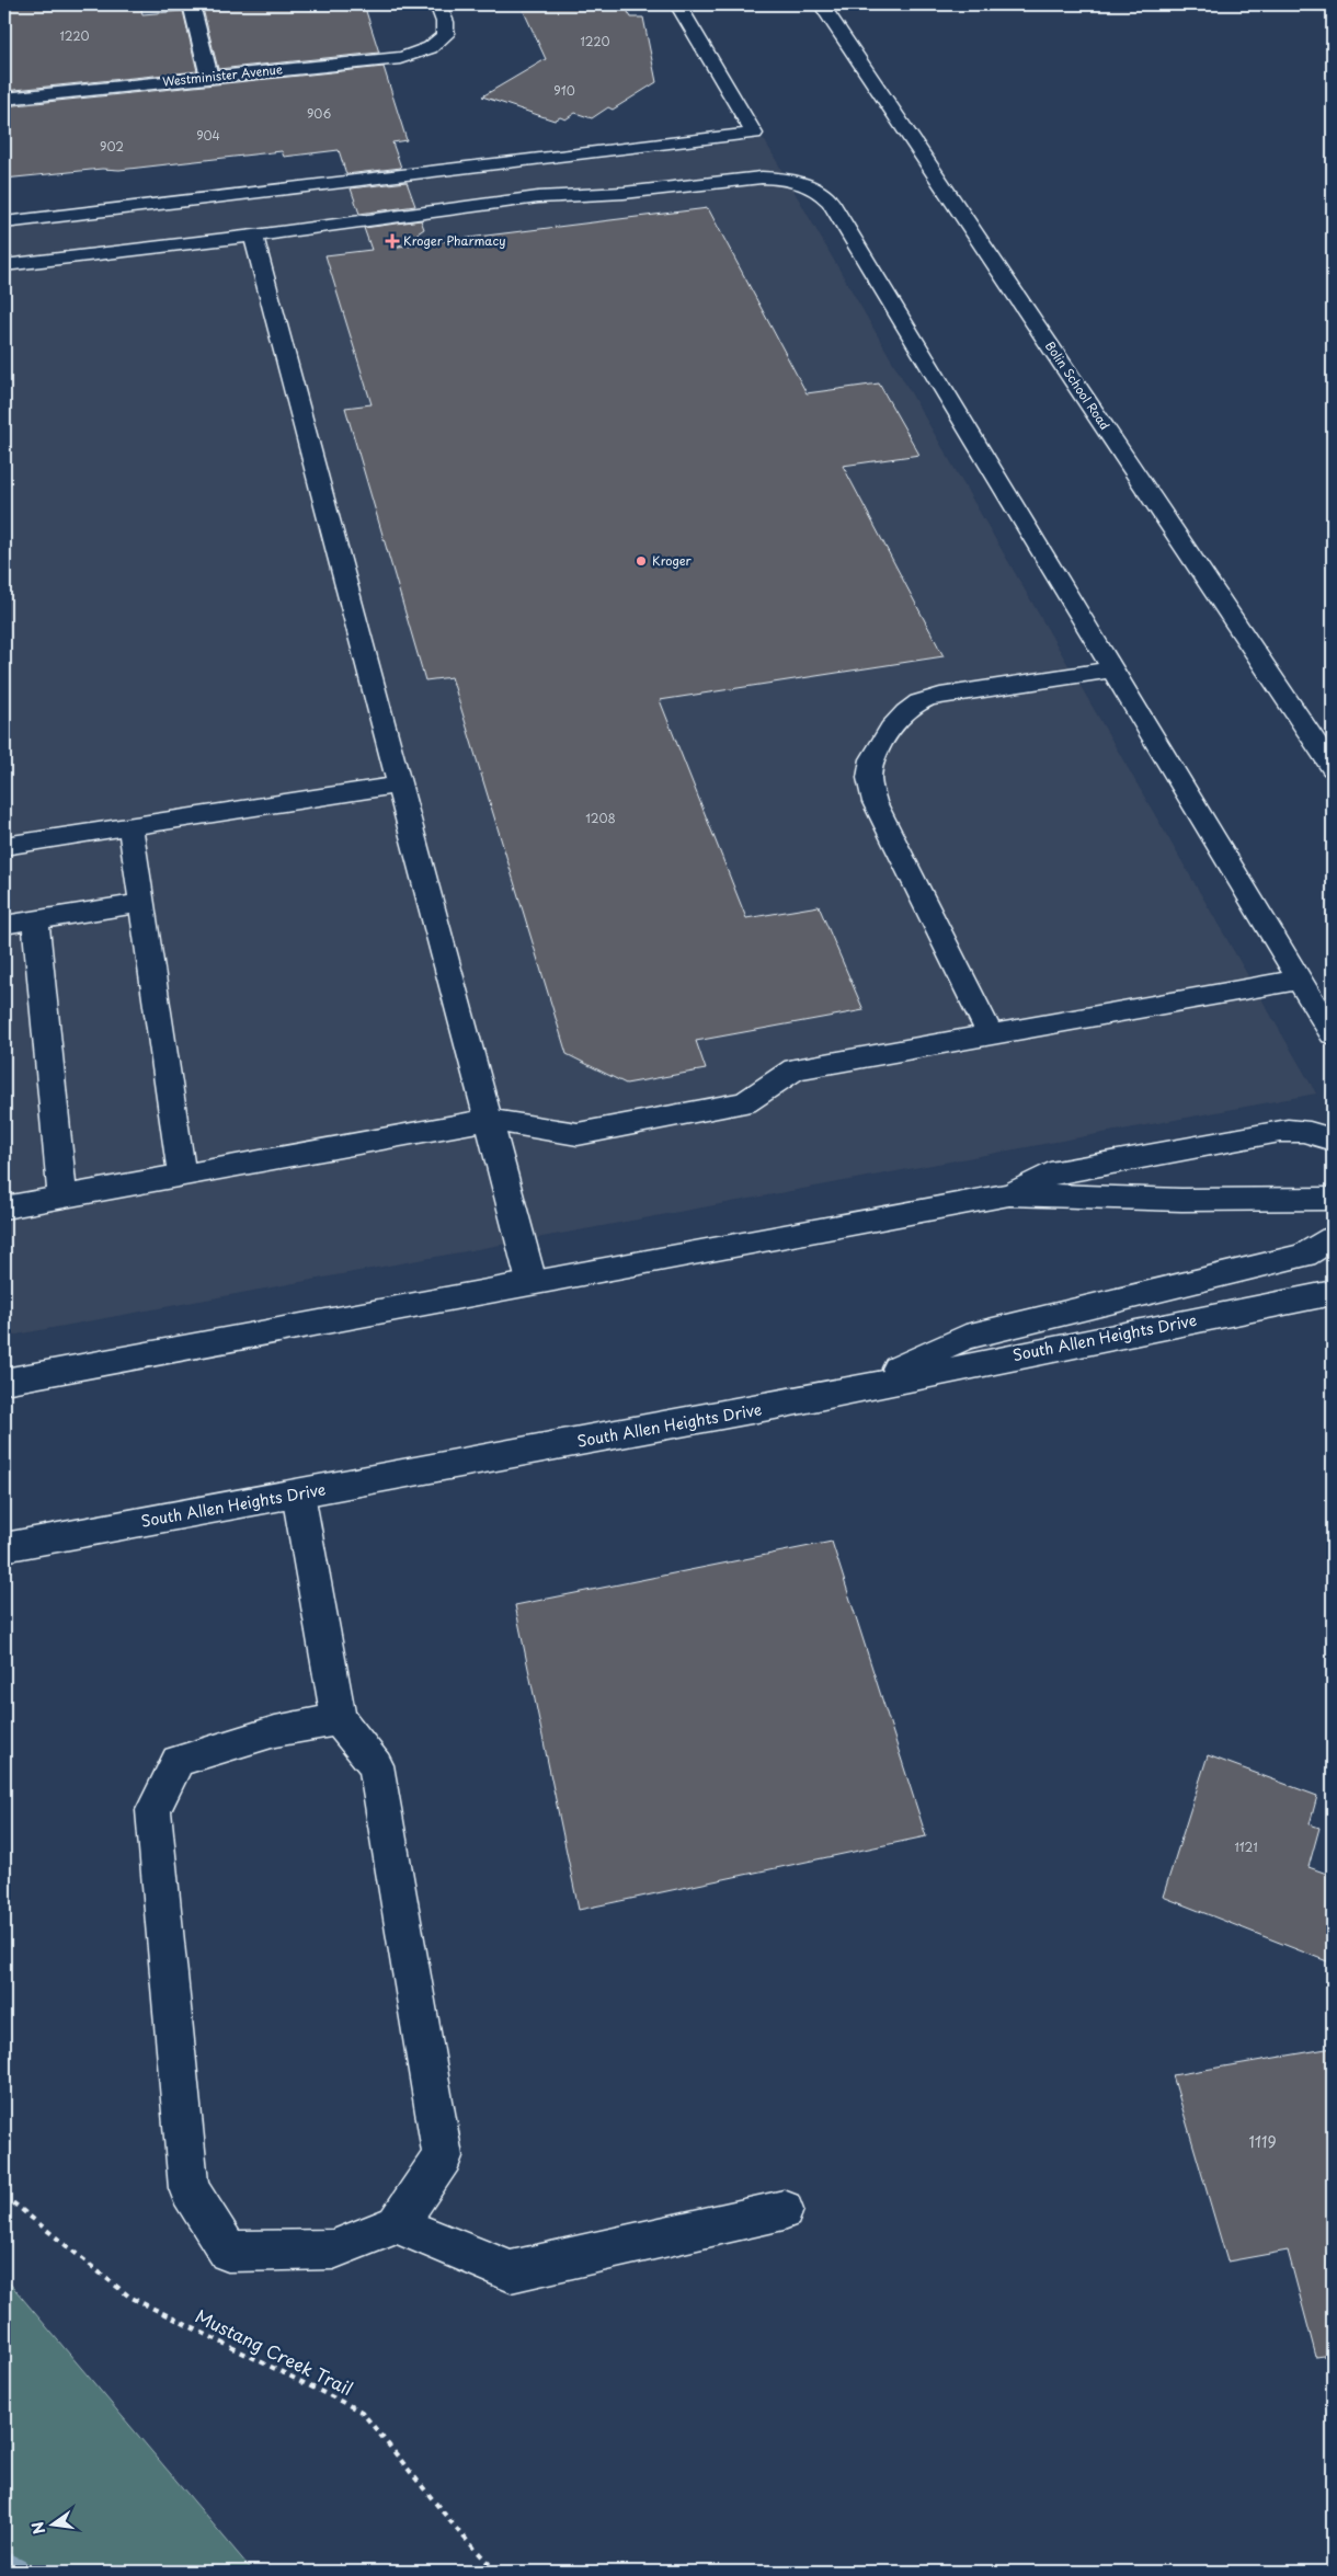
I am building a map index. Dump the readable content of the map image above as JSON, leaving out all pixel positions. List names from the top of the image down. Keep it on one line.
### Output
{"streets":{"main road":["Westminister Avenue","Bolin School Road","South Allen Heights Drive"],"path":["Mustang Creek Trail"]},"places":{"health":["Kroger Pharmacy"],"other":["Kroger"]},"house_numbers":["1220","1220","910","906","904","902","1208","1121","1119"],"north":"left"}
